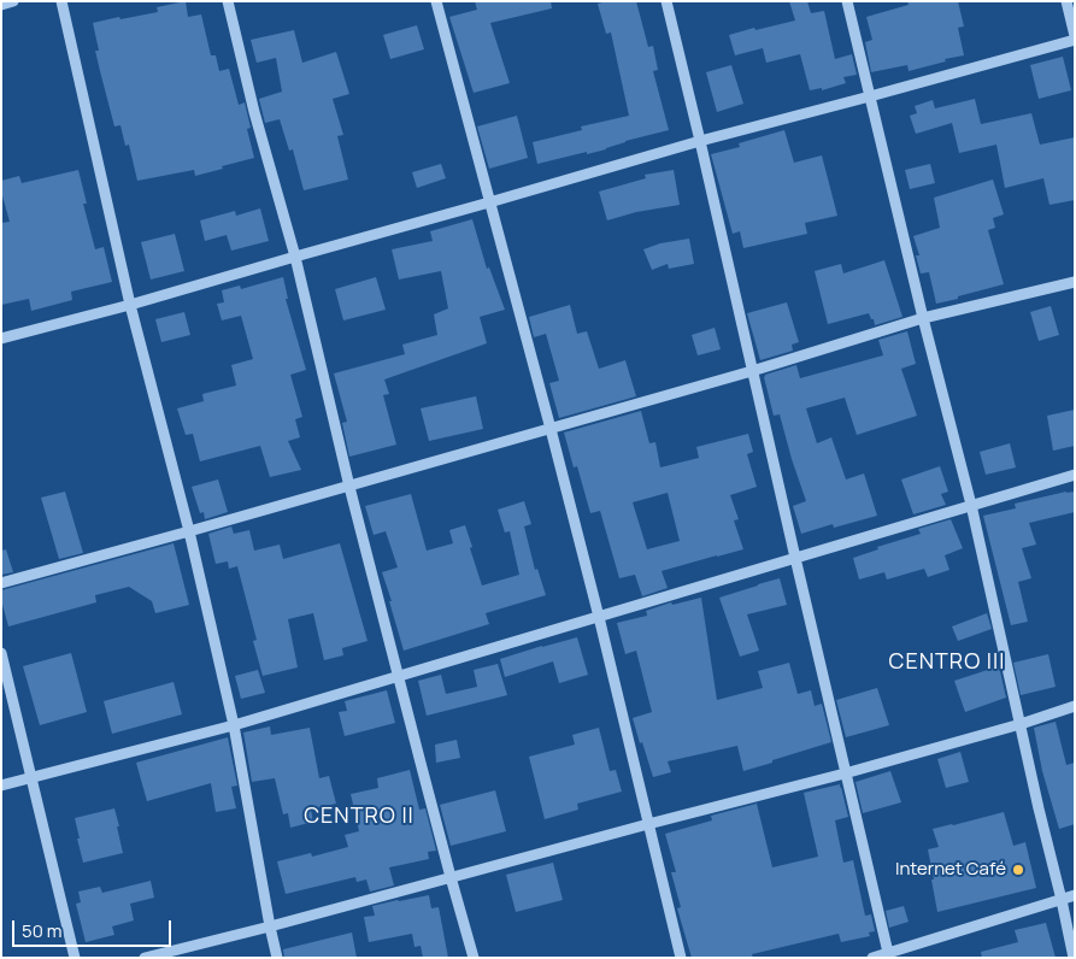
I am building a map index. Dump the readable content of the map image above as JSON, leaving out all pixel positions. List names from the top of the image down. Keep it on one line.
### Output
{"districts":["CENTRO III","CENTRO II"],"places":["Internet Café"],"scale_bar":"50 m"}
